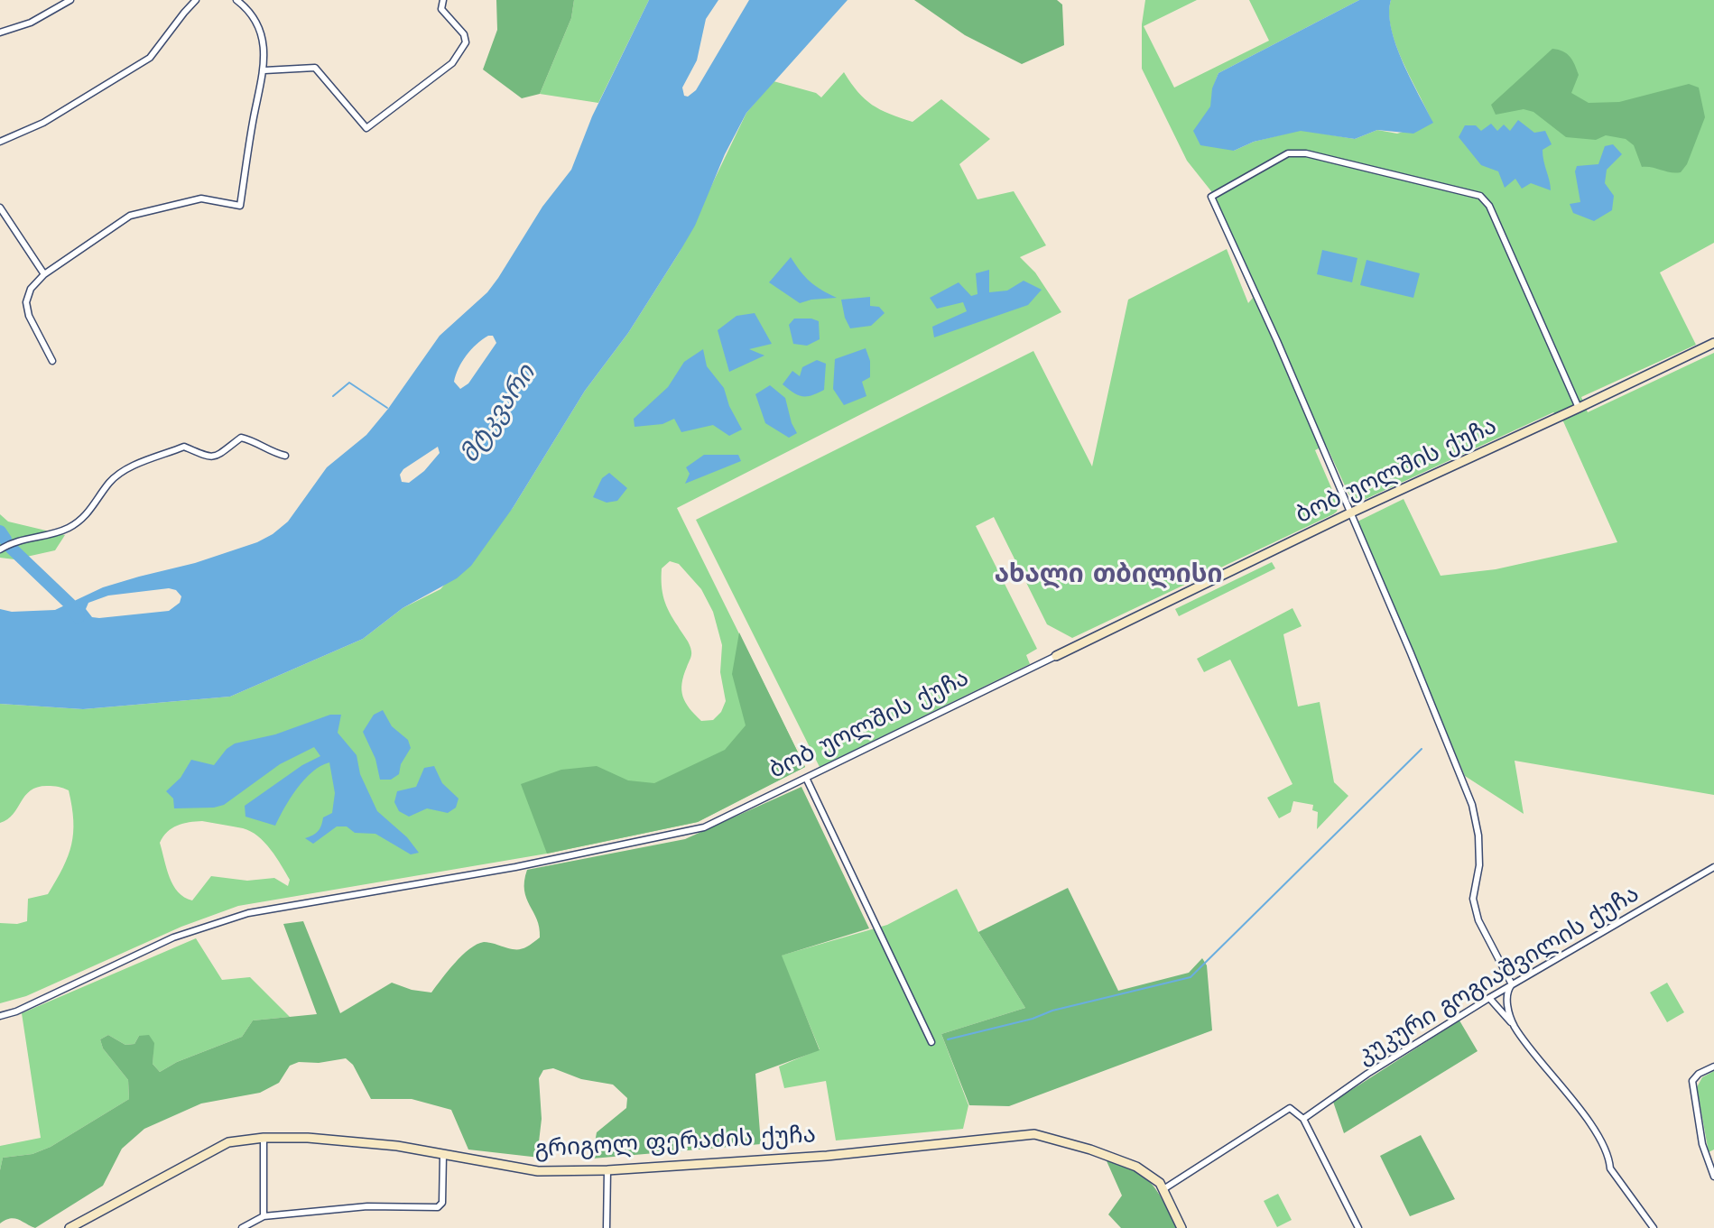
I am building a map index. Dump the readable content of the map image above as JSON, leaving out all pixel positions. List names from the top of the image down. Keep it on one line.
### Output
{"streets":{"street":["ბობ უოლშის ქუჩა","კუკური გოგიაშვილის ქუჩა","გრიგოლ ფერაძის ქუჩა"]},"districts":["ახალი თბილისი"],"water":["მტკვარი"]}
